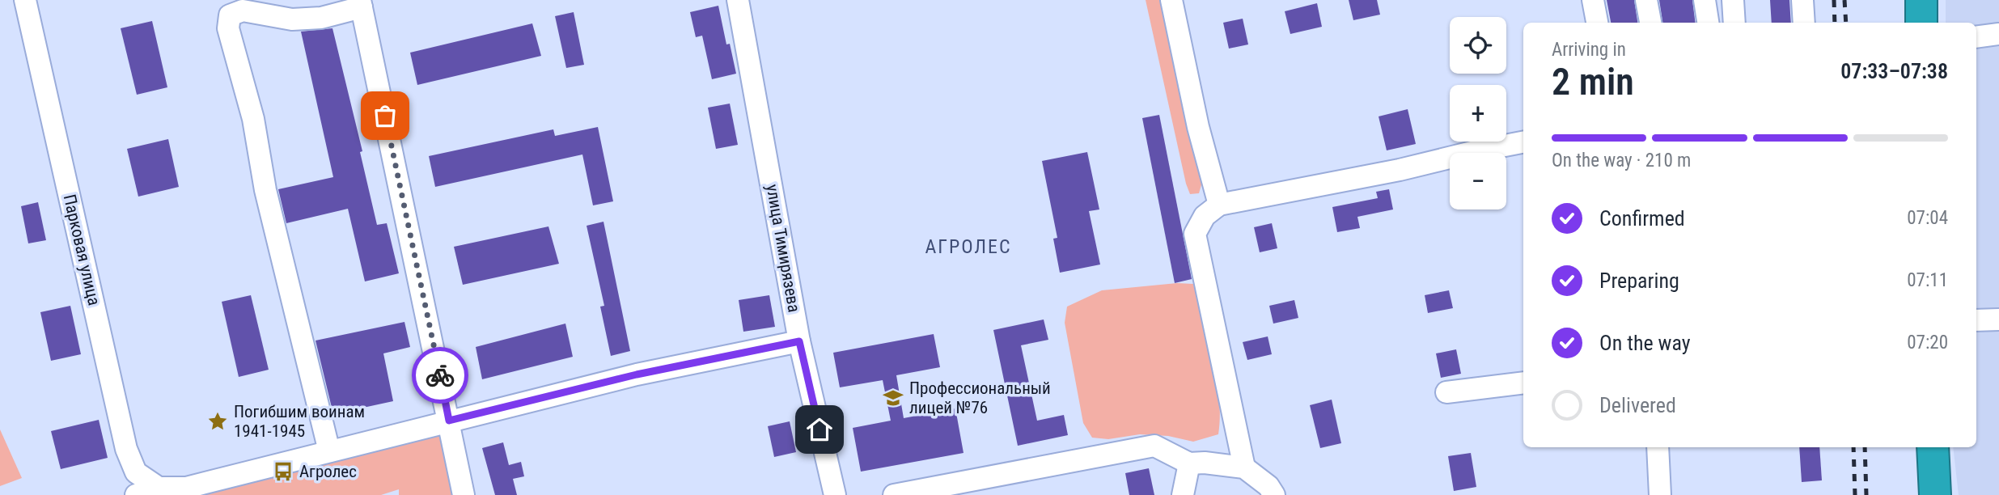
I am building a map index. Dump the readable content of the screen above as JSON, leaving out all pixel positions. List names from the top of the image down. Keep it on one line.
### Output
{"streets":{"street":["улица Тимирязева","Парковая улица"]},"districts":["АГРОЛЕС"],"places":{"school or university":["Профессиональный лицей №76"],"place":["Погибшим воинам 1941-1945"],"bus stop":["Агролес"]},"page":{"map_buttons":["+","−"],"heading":["2 min","Arriving in","07:33–07:38"],"bar":"On the way · 210 m","list":[["Confirmed","07:04"],["Preparing","07:11"],["On the way","07:20"],"Delivered"]}}
